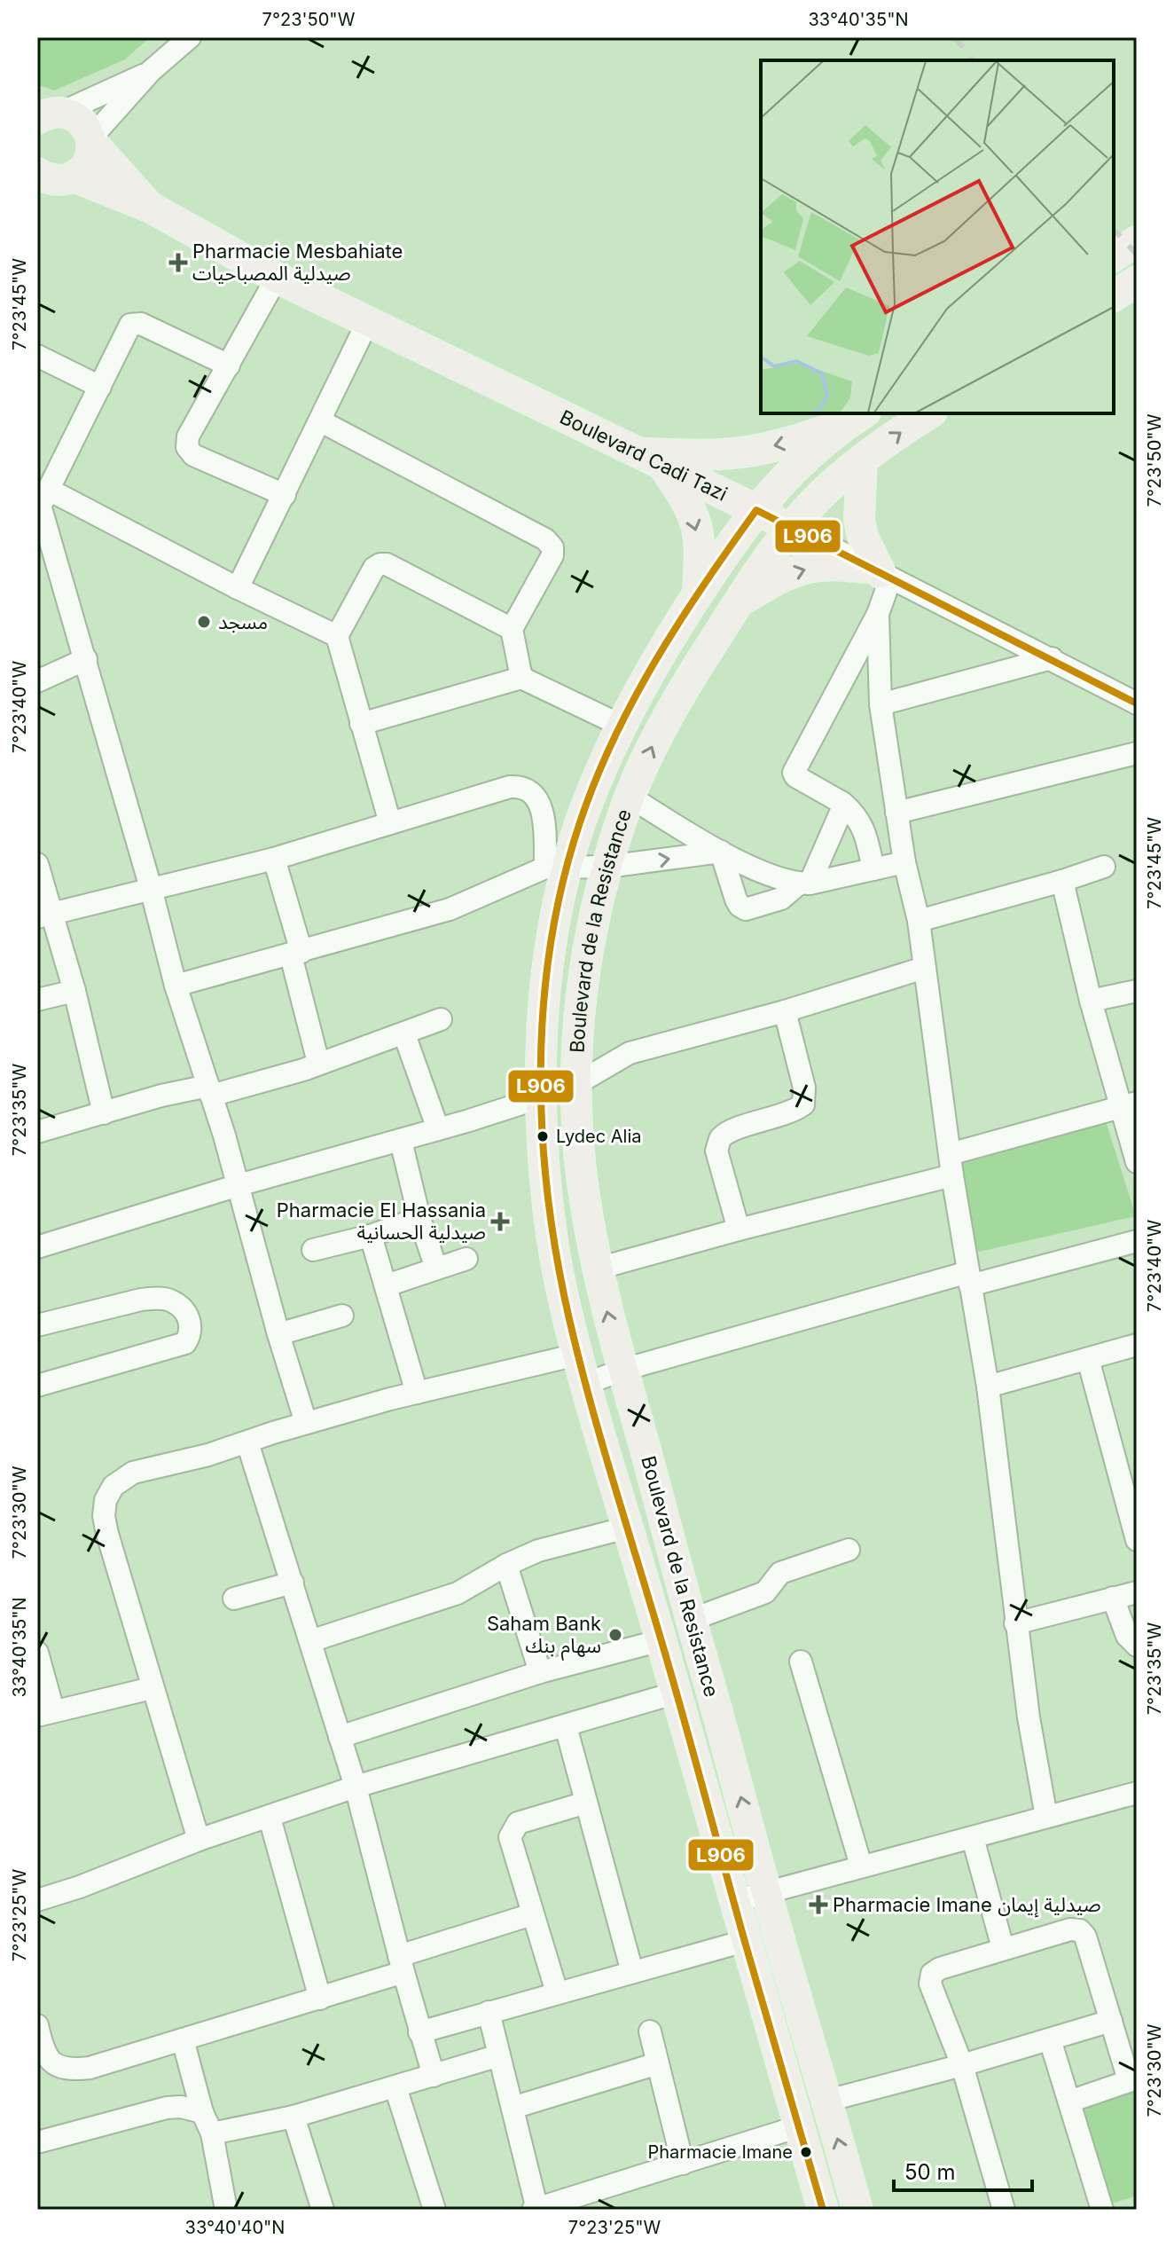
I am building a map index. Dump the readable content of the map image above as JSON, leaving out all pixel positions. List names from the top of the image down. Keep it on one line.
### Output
{"streets":{"main road":["Boulevard Cadi Tazi","Boulevard de la Resistance"]},"crossings":[["Boulevard Cadi Tazi","Boulevard de la Resistance"]],"places":{"health":["Pharmacie Mesbahiate صيدلية المصباحيات","Pharmacie El Hassania صيدلية الحسانية","Pharmacie Imane صيدلية إيمان"],"other":["مسجد","Lydec Alia","Saham Bank سهام بنك","Pharmacie Imane"]},"lines":["transit line L906"],"scale_bar":"50 m","coordinates":["7°23'50\"W","33°40'35\"N","7°23'45\"W","7°23'40\"W","7°23'35\"W","7°23'30\"W","7°23'25\"W","33°40'40\"N"]}
